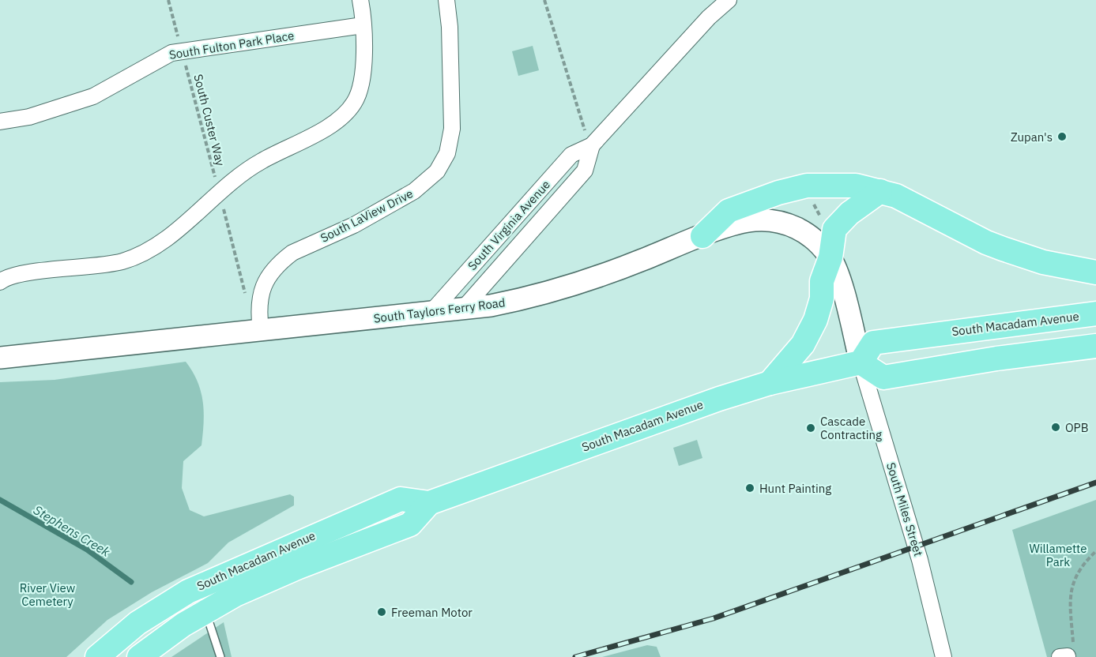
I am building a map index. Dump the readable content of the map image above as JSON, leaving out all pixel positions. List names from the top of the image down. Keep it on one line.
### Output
{"streets":{"main road":["South Taylors Ferry Road","South Macadam Avenue"],"street":["South Fulton Park Place","South LaView Drive","South Virginia Avenue","South Miles Street"],"path":["South Custer Way"]},"crossings":[["South LaView Drive","South Taylors Ferry Road"],["South Virginia Avenue","South Taylors Ferry Road"],["South Taylors Ferry Road","South Macadam Avenue"],["South Taylors Ferry Road","South Miles Street"],["South Macadam Avenue","South Miles Street"]],"water":["Stephens Creek"],"parks":["Willamette Park","River View Cemetery"],"places":["Zupan's","OPB","Cascade Contracting","Hunt Painting","Freeman Motor"]}
